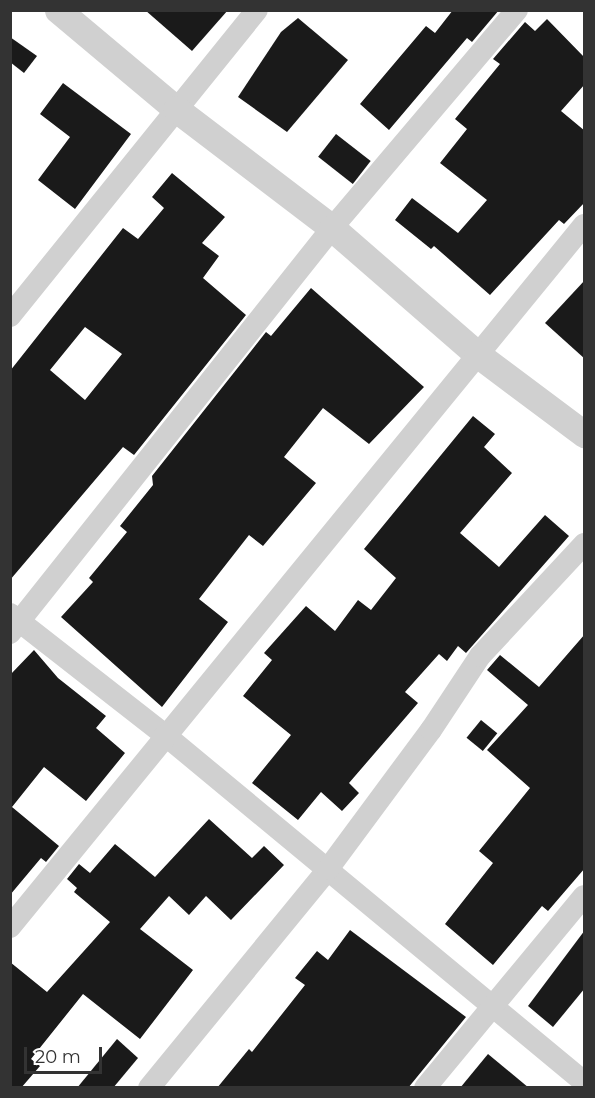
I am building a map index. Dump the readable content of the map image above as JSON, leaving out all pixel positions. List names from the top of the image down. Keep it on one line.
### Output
{"scale_bar":"20 m"}
